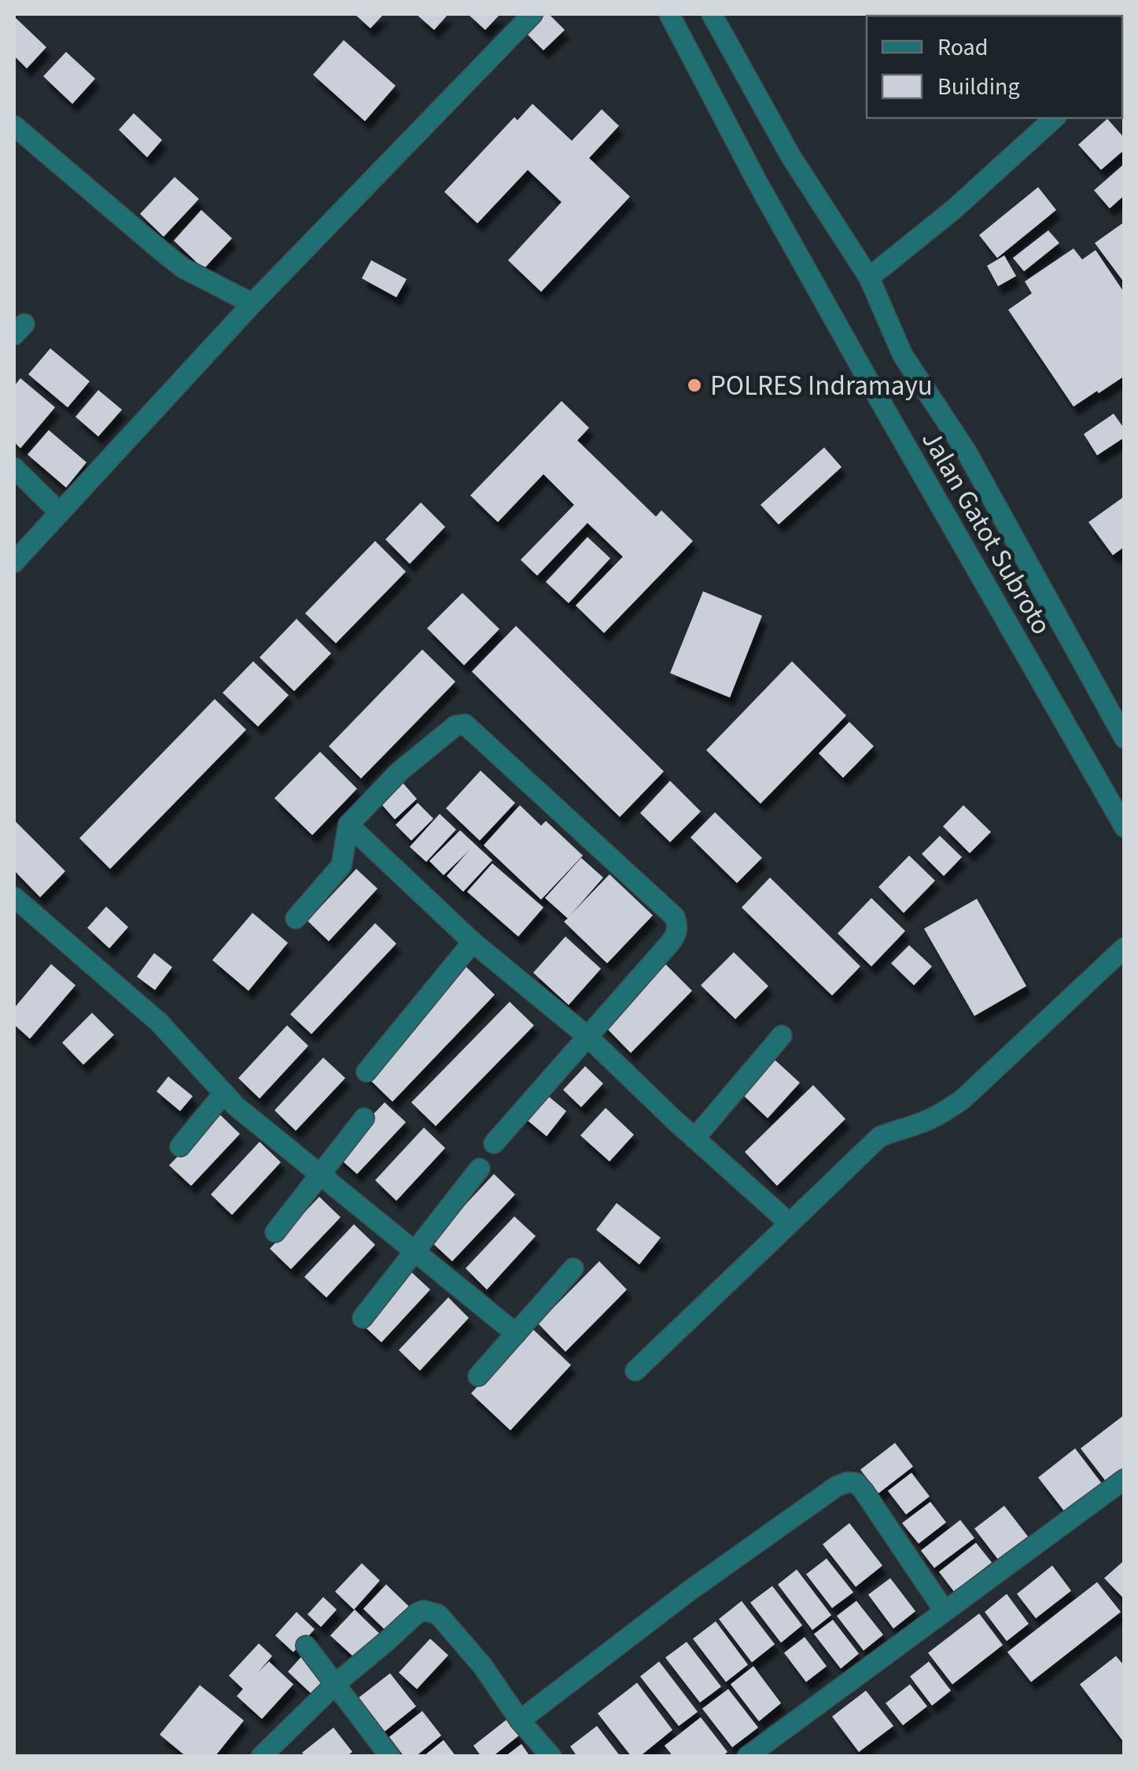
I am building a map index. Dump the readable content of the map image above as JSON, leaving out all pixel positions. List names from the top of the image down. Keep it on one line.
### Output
{"streets":{"street":["Jalan Gatot Subroto"]},"places":["POLRES Indramayu"],"legend":["Road","Building"]}
